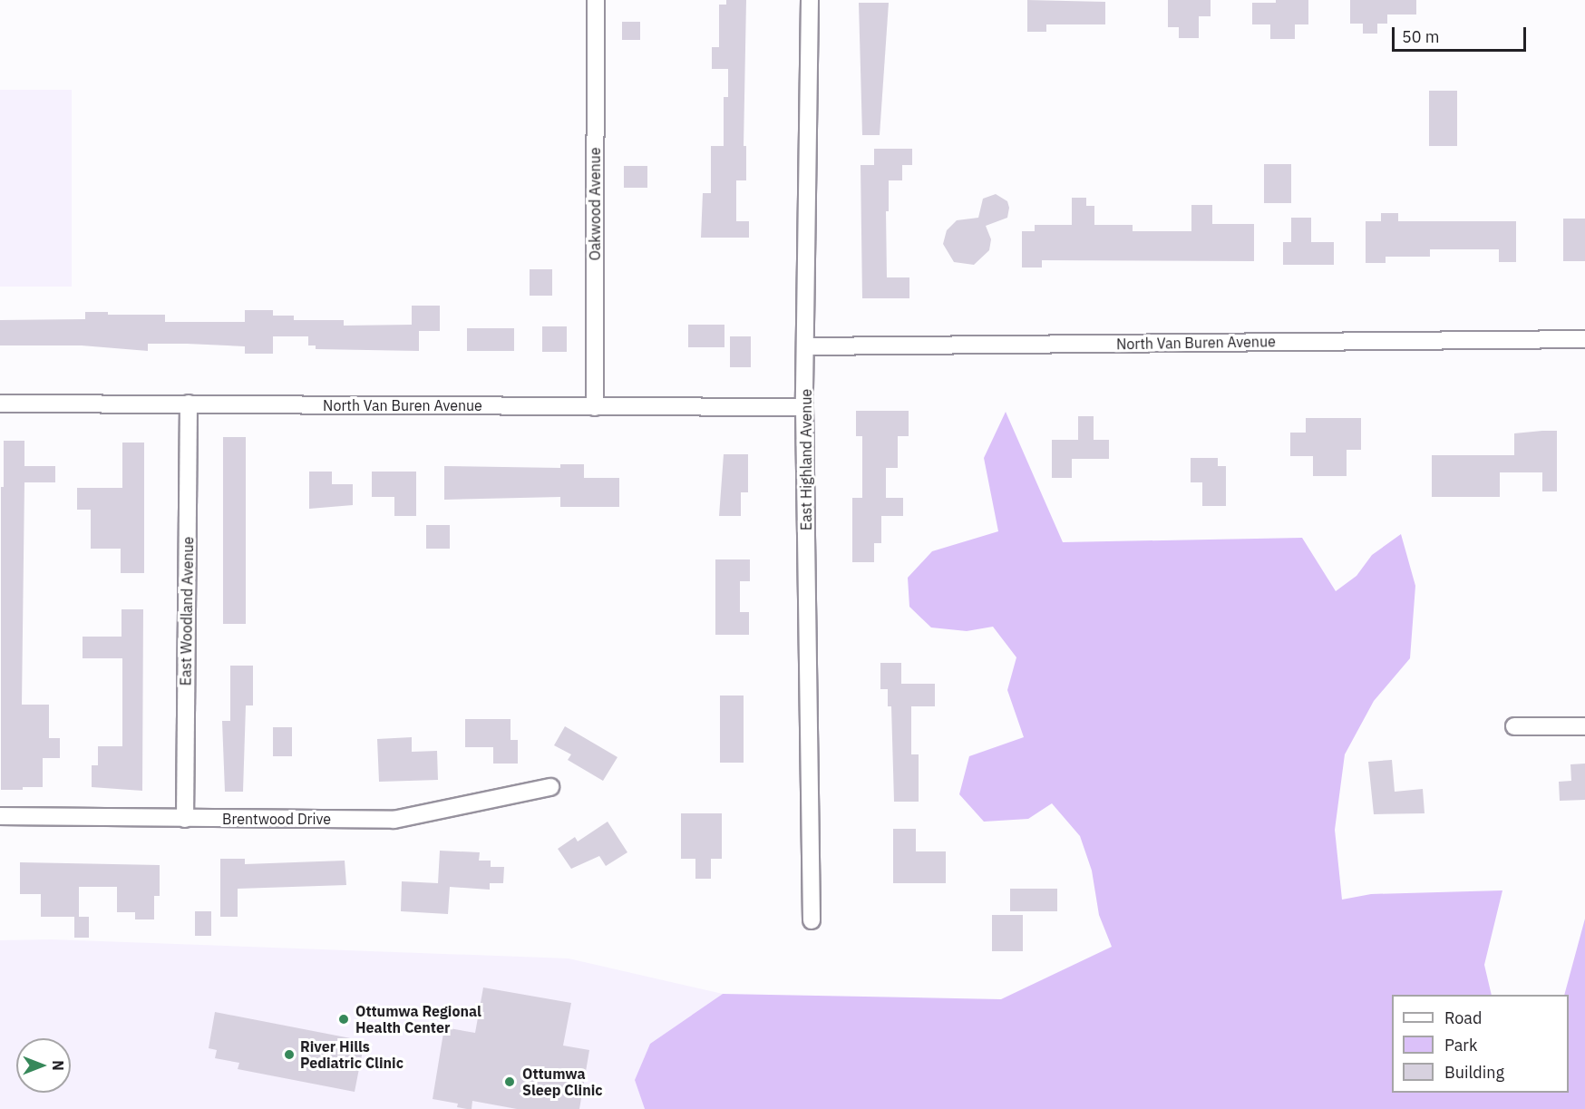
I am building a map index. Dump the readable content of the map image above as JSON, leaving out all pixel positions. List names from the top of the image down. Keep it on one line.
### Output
{"streets":{"street":["Oakwood Avenue","North Van Buren Avenue","East Highland Avenue","East Woodland Avenue","Brentwood Drive"]},"crossings":[["Oakwood Avenue","North Van Buren Avenue"],["North Van Buren Avenue","East Highland Avenue"],["North Van Buren Avenue","East Woodland Avenue"],["East Woodland Avenue","Brentwood Drive"]],"places":["Ottumwa Regional Health Center","River Hills Pediatric Clinic","Ottumwa Sleep Clinic"],"legend":["Road","Park","Building"],"scale_bar":"50 m","north":"right"}
